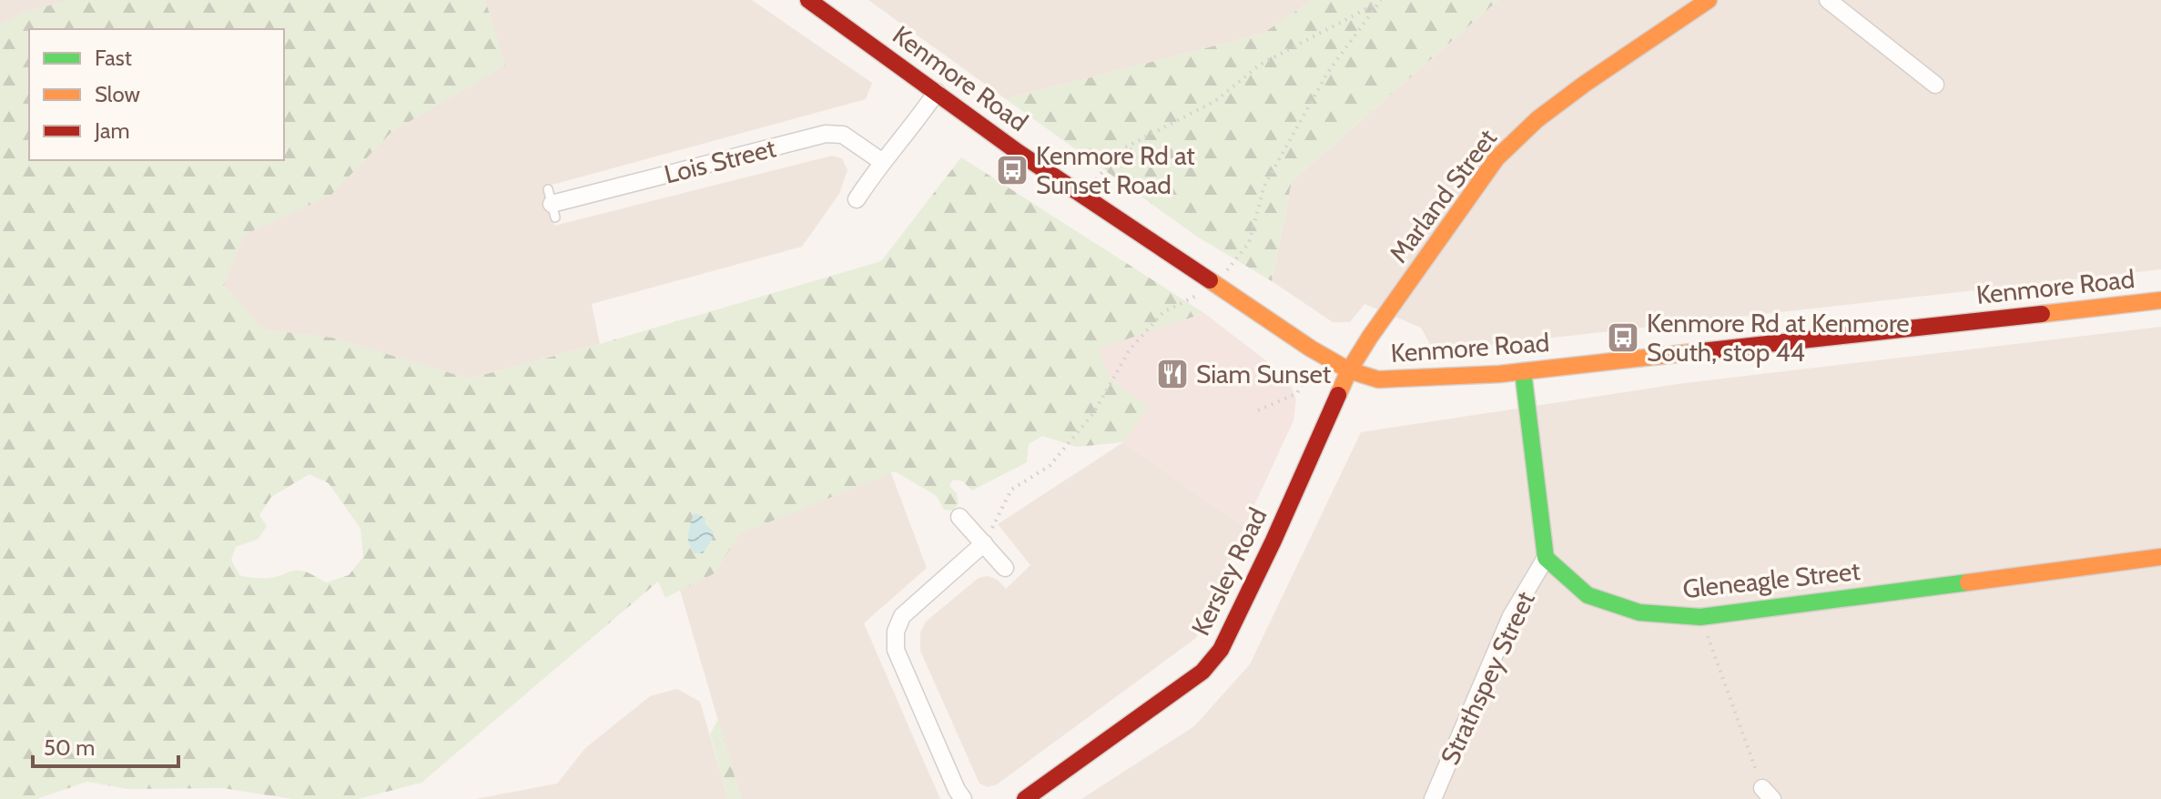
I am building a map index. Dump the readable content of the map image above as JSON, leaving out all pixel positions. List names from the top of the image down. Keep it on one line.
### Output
{"streets":{"street":["Kenmore Road","Lois Street","Marland Street","Kersley Road","Gleneagle Street","Strathspey Street"]},"crossings":[["Kenmore Road","Marland Street"],["Kenmore Road","Kersley Road"],["Marland Street","Kersley Road"],["Gleneagle Street","Strathspey Street"]],"places":{"bus stop":["Kenmore Rd at Sunset Road","Kenmore Rd at Kenmore South, stop 44"],"restaurant":["Siam Sunset"]},"legend":["Fast","Slow","Jam"],"scale_bar":"50 m"}
